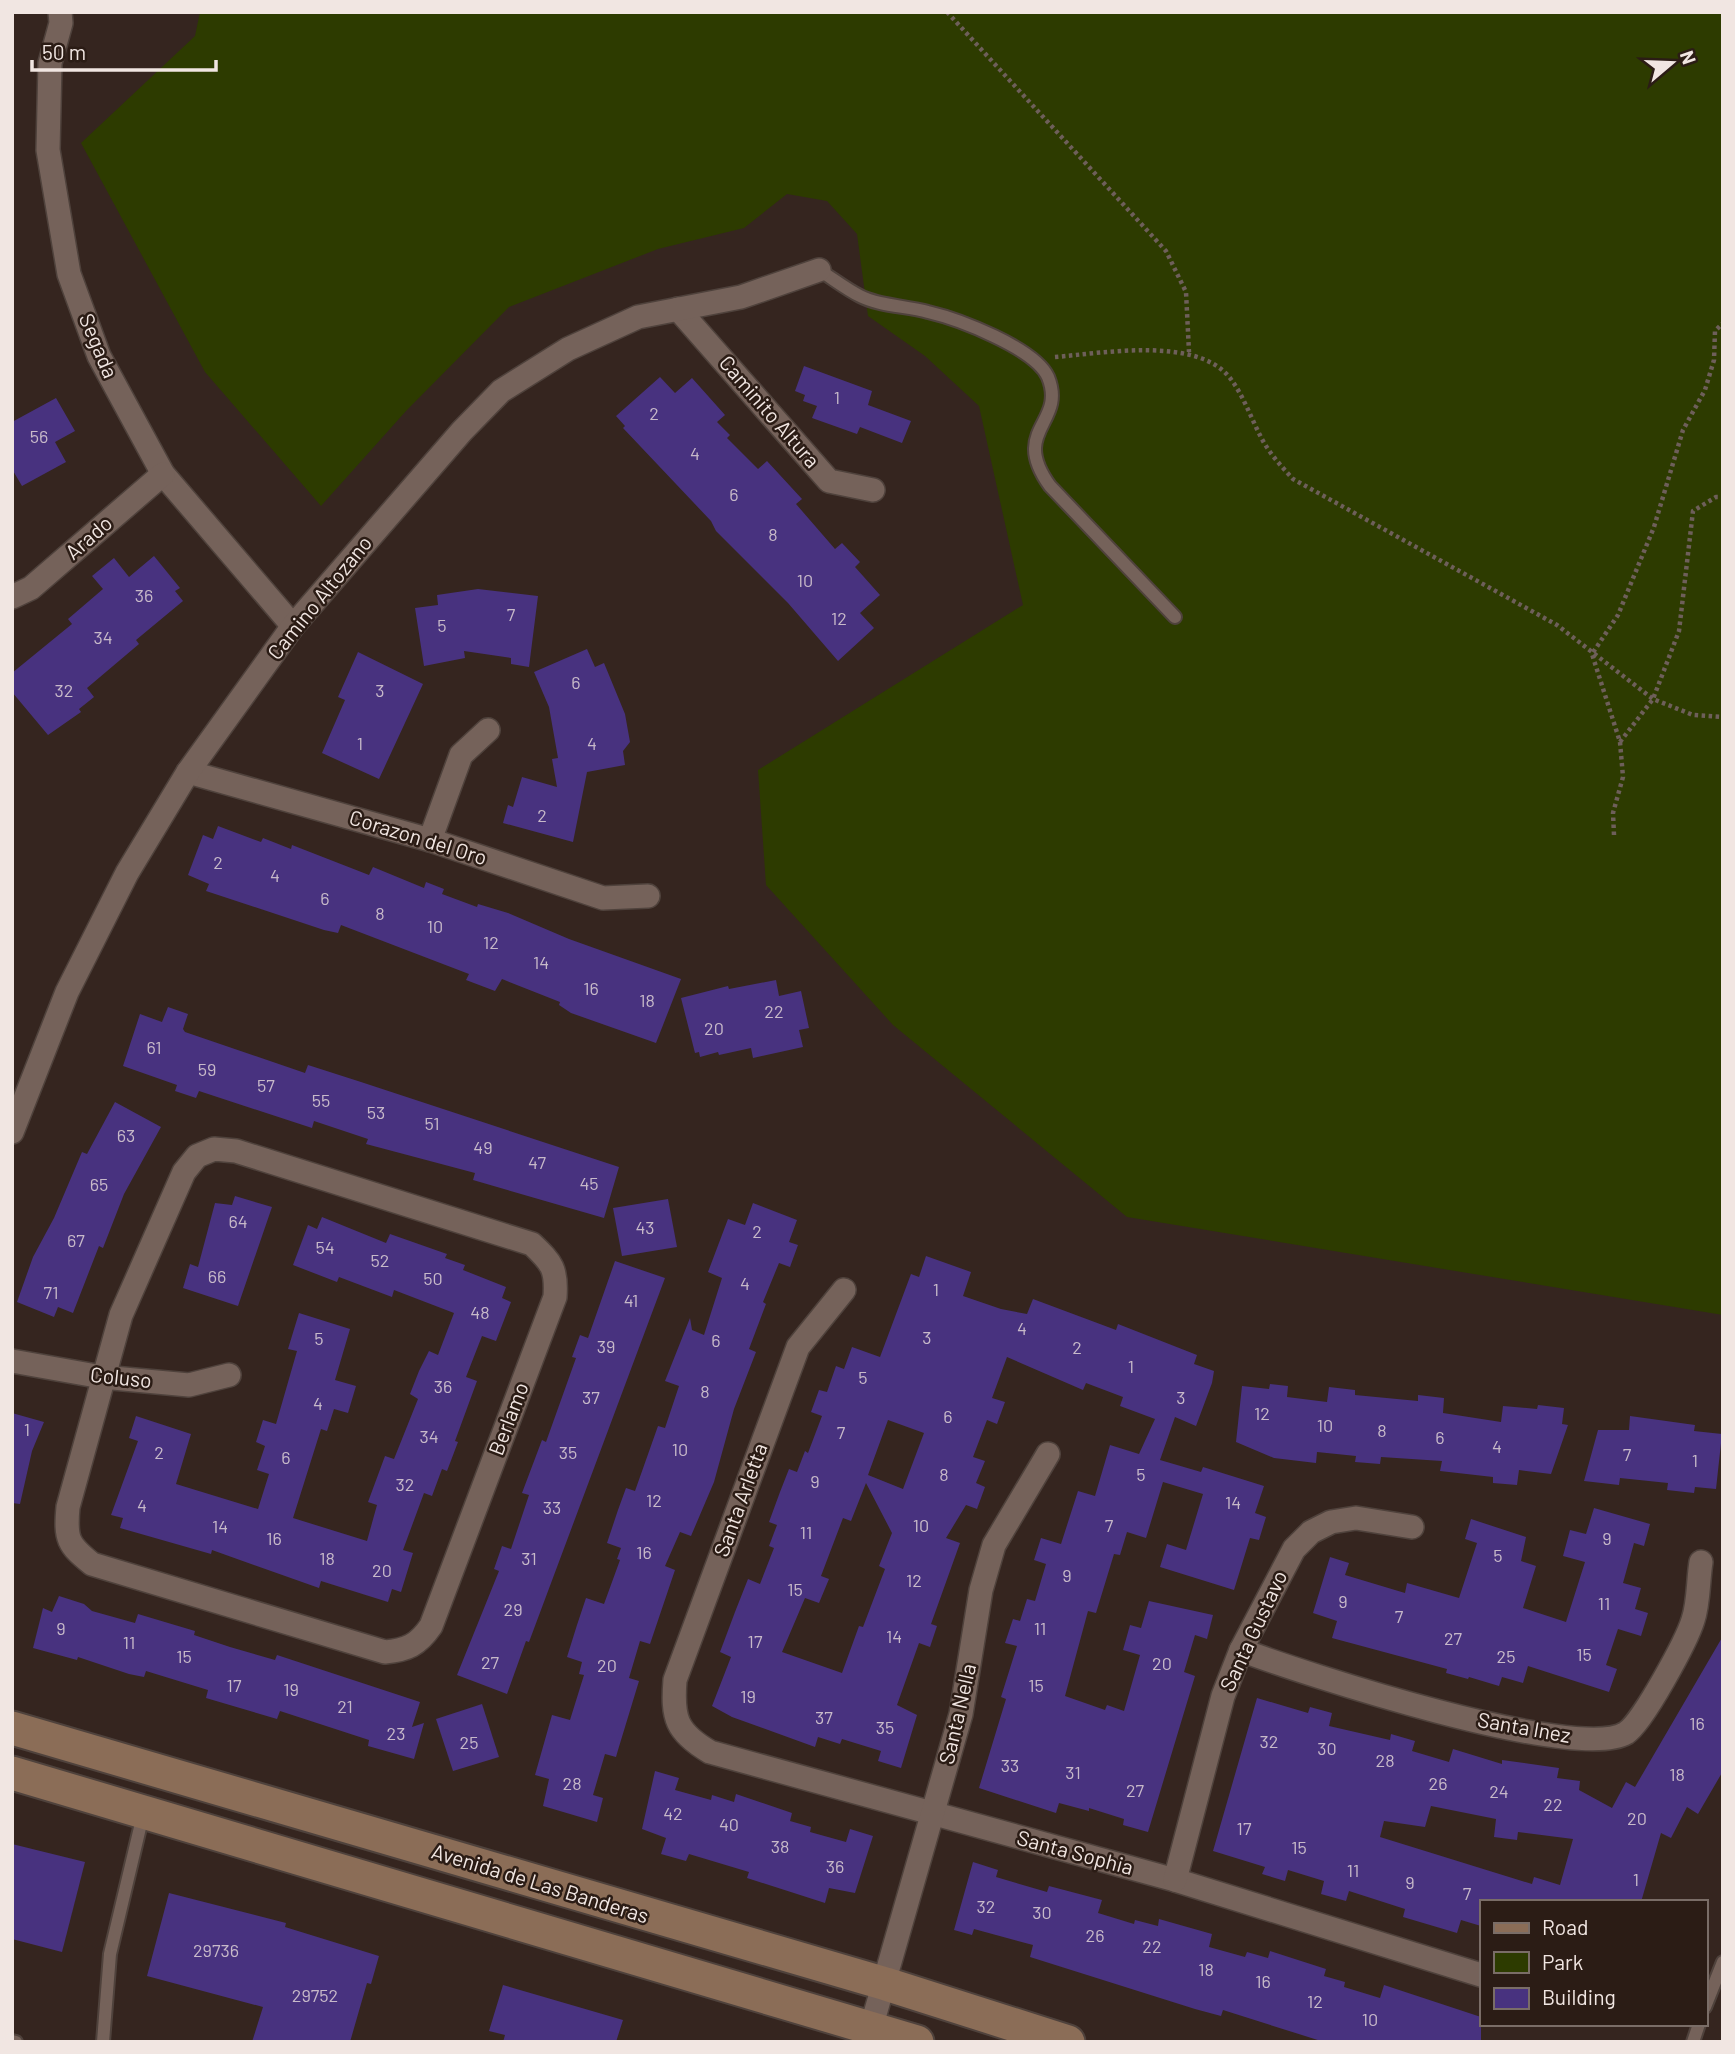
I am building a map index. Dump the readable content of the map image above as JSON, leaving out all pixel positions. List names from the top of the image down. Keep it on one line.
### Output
{"streets":{"main road":["Avenida de Las Banderas"],"street":["Segada","Caminito Altura","Arado","Camino Altozano","Corazon del Oro","Coluso","Berlamo","Santa Arletta","Santa Gustavo","Santa Nella","Santa Inez","Santa Sophia"]},"crossings":[["Segada","Arado"],["Segada","Camino Altozano"],["Caminito Altura","Camino Altozano"],["Camino Altozano","Corazon del Oro"],["Coluso","Berlamo"],["Santa Arletta","Santa Sophia"],["Santa Gustavo","Santa Inez"],["Santa Gustavo","Santa Sophia"],["Santa Nella","Santa Sophia"],["Santa Nella","Avenida de Las Banderas"]],"house_numbers":["1","2","56","4","6","8","10","36","7","12","5","34","6","32","3","1","4","2","2","4","6","8","10","12","14","16","18","22","20","61","59","57","55","53","51","63","49","47","45","65","64","43","2","67","54","52","66","50","4","1","71","41","48","4","3","5","6","39","2","1","5","36","8","37","3","4","12","6","10","1","8","7","34","6","4","10","2","35","7","6","1","8","5","9","32","12","14","4","33","10","7","14","11","16","9","16","5","18","31","20","9","12","15","9","11","29","7","9","11","14","27","17","11","15","15","25","27","20","20","17","15","19","19","21","37","16","35","23","32","25","30","28","33","31","18","28","26","27","24","22","42","20","40","17","38","15","36","11","1","9","7","32","30","26","22","29736","18","16","29752","12","10"],"legend":["Road","Park","Building"],"scale_bar":"50 m","north":"right"}
